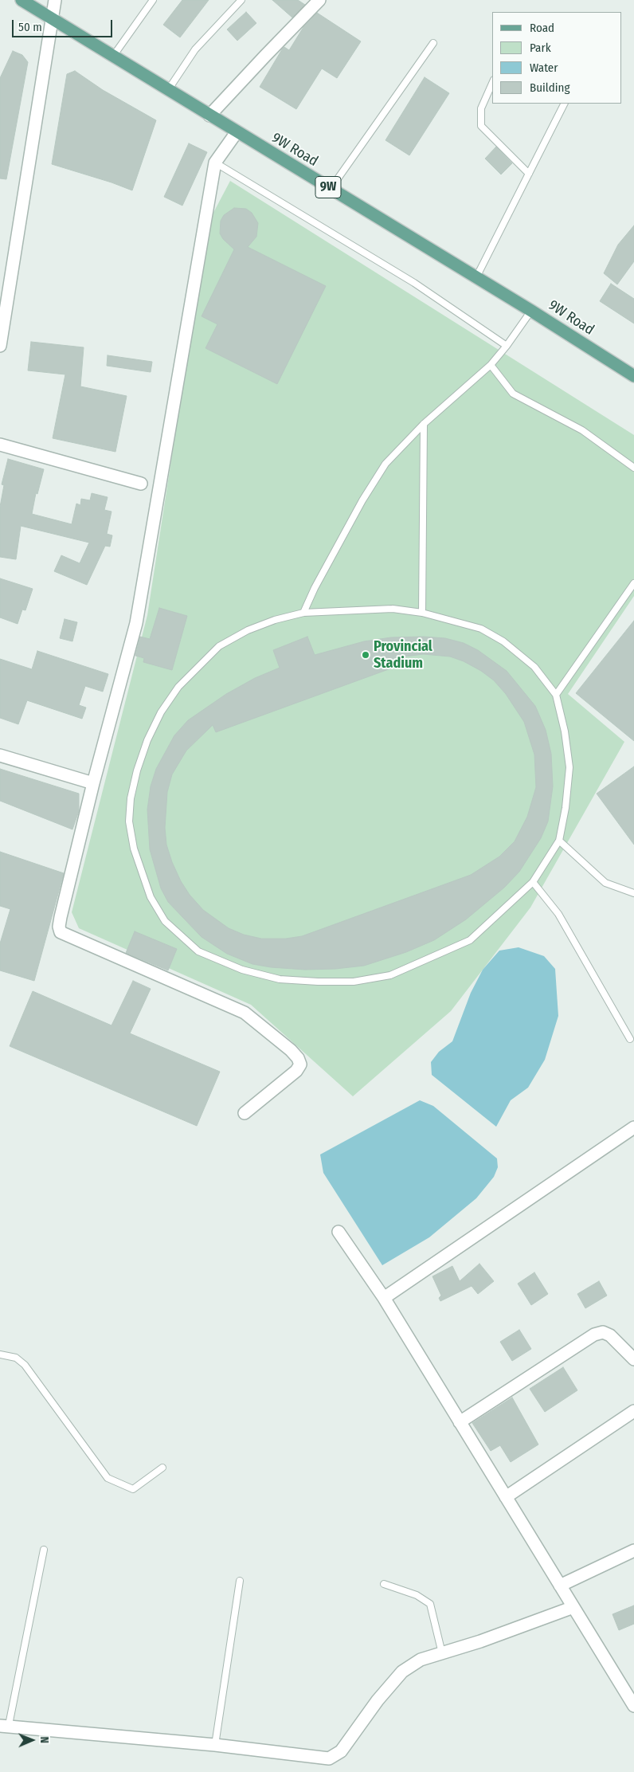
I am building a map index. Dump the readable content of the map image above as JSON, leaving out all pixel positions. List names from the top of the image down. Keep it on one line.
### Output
{"streets":{"main road":["9W Road","9W"]},"places":["Provincial Stadium"],"legend":["Road","Park","Water","Building"],"scale_bar":"50 m","north":"right"}
